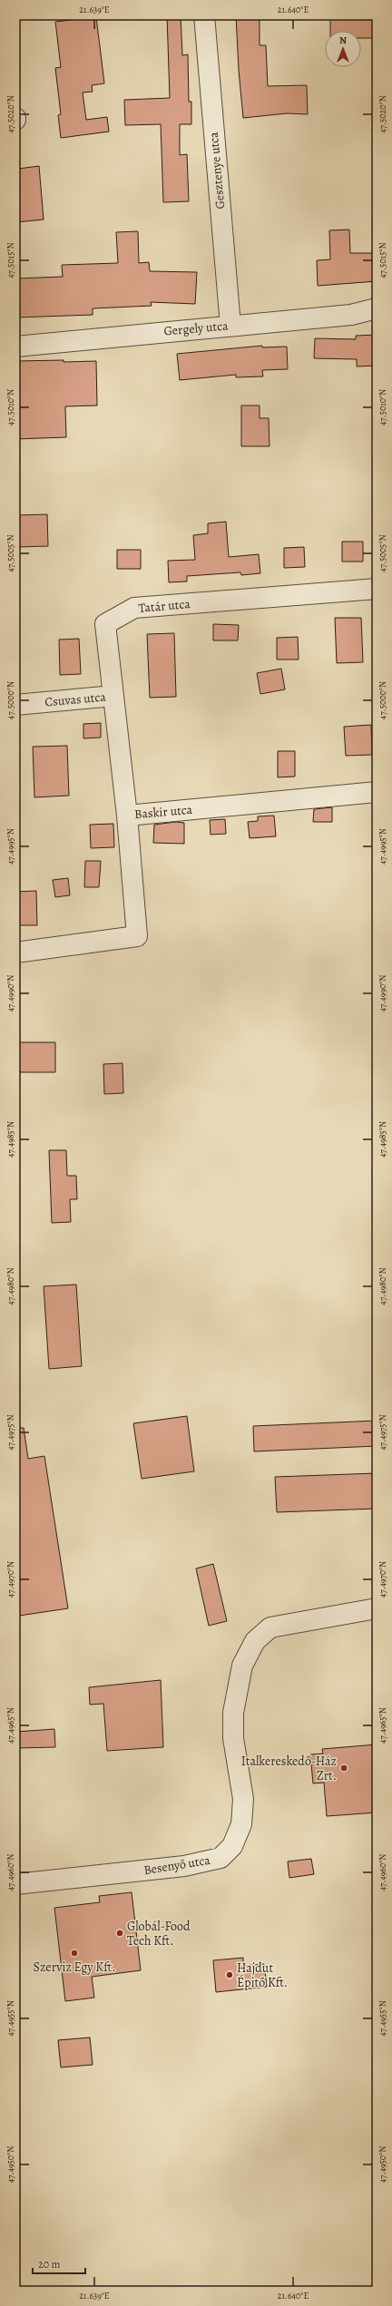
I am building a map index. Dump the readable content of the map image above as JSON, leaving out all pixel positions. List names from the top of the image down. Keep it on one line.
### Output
{"streets":{"street":["Gesztenye utca","Gergely utca","Tatár utca","Csuvas utca","Baskir utca","Besenyő utca"]},"crossings":[["Gesztenye utca","Gergely utca"],["Tatár utca","Csuvas utca"],["Tatár utca","Baskir utca"]],"places":["Italkereskedő-Ház Zrt.","Globál-Food Tech Kft.","Szerviz Egy Kft.","Hajdut Épitő Kft."],"scale_bar":"20 m","north":"top","coordinates":["21.639°E","21.640°E","47.5020°N","47.5015°N","47.5010°N","47.5005°N","47.5000°N","47.4995°N","47.4990°N","47.4985°N","47.4980°N","47.4975°N","47.4970°N","47.4965°N","47.4960°N","47.4955°N","47.4950°N"]}
